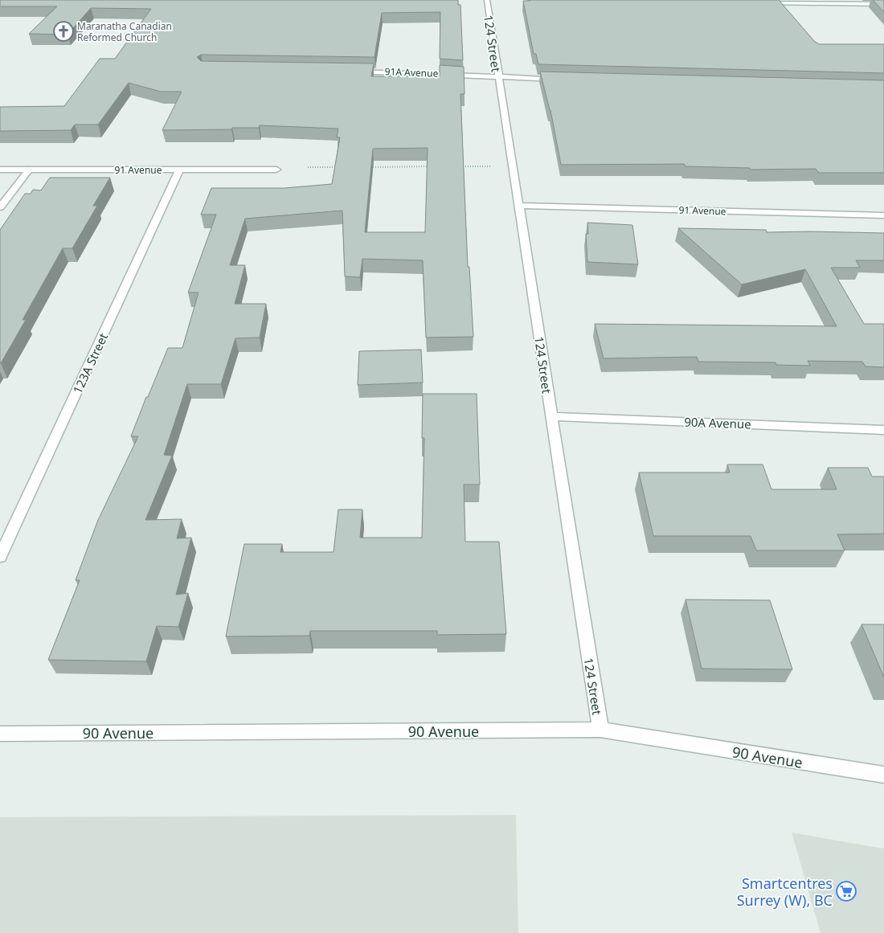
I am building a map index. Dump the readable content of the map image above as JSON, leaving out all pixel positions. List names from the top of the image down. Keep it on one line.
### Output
{"streets":{"street":["124 Street","91A Avenue","91 Avenue","123A Street","90A Avenue","90 Avenue"]},"crossings":[["124 Street","91A Avenue"],["124 Street","91 Avenue"],["124 Street","90A Avenue"],["124 Street","90 Avenue"],["91 Avenue","123A Street"]],"places":{"church":["Maranatha Canadian Reformed Church"],"supermarket":["Smartcentres Surrey (W), BC"]}}
